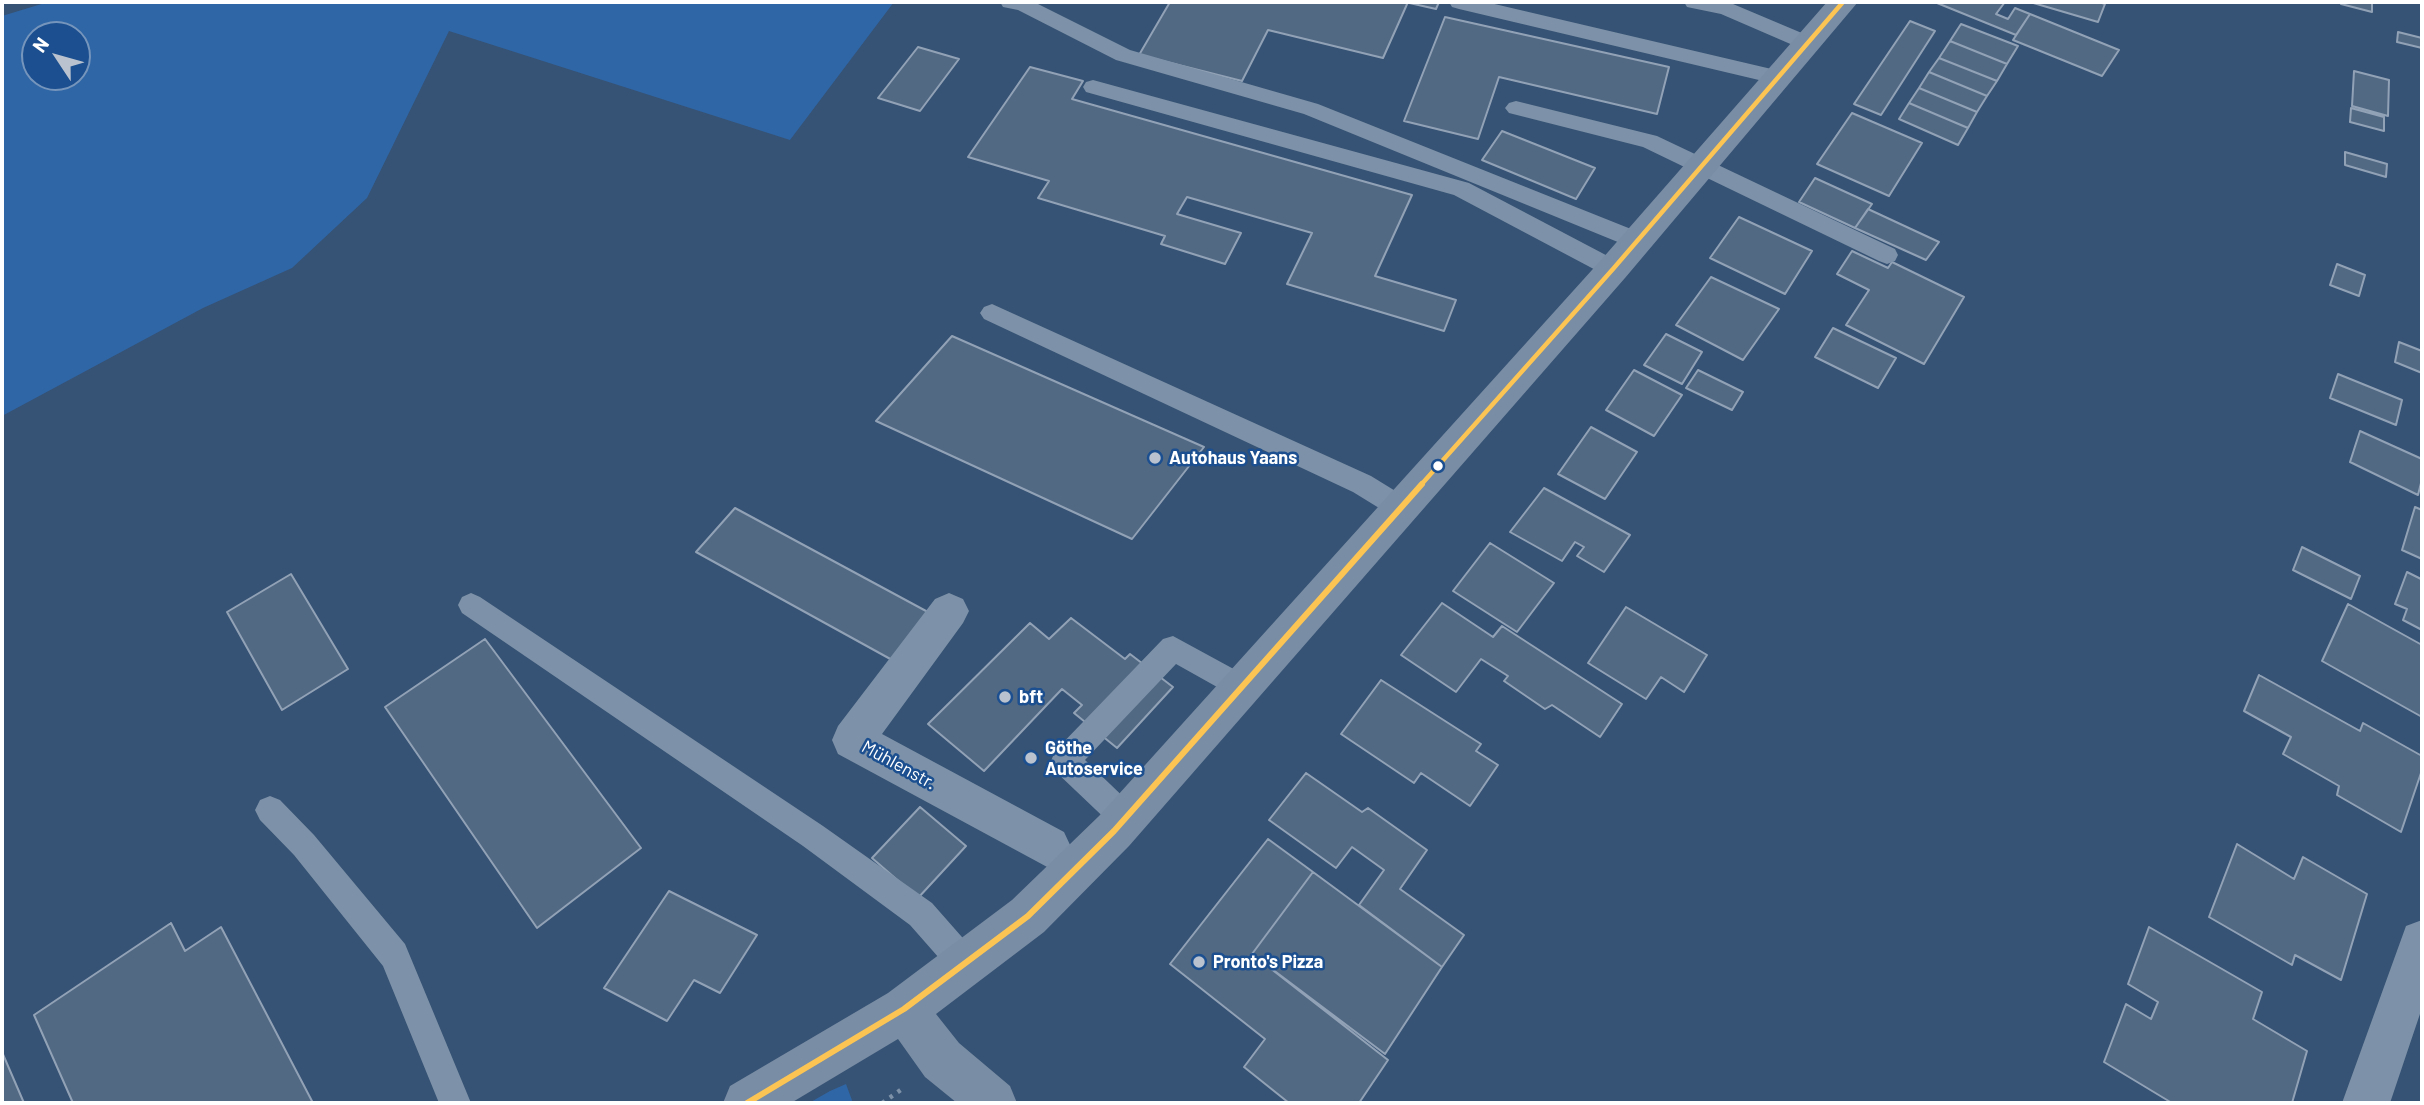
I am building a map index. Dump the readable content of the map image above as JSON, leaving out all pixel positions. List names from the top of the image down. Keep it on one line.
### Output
{"streets":{"street":["Mühlenstr."]},"places":["Autohaus Yaans","bft","Göthe Autoservice","Pronto's Pizza"],"north":"top left"}
